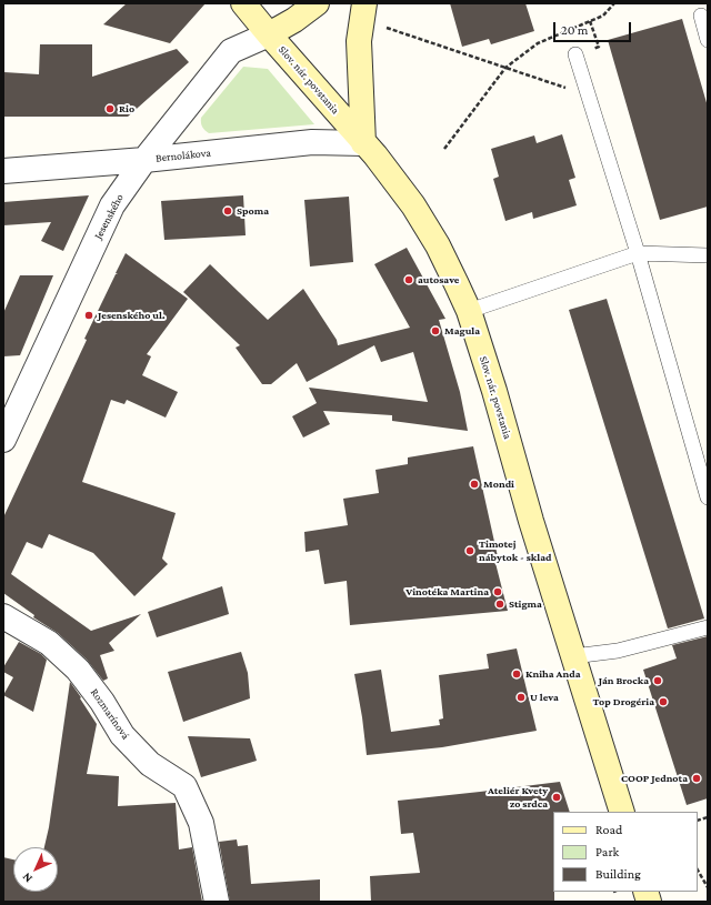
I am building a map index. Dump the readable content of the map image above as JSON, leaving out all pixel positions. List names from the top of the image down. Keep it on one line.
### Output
{"streets":{"main road":["Slov. nár. povstania"],"street":["Bernolákova","Jesenského","Rozmarínová"]},"crossings":[["Slov. nár. povstania","Bernolákova"],["Slov. nár. povstania","Jesenského"],["Bernolákova","Jesenského"]],"places":["Rio","Spoma","autosave","Jesenského ul.","Magula","Mondi","Timotej nábytok - sklad","Vinotéka Martina","Stigma","Kniha Anda","Ján Brocka","U leva","Top Drogéria","COOP Jednota","Ateliér Kvety zo srdca"],"legend":["Road","Park","Building"],"scale_bar":"20 m","north":"bottom left"}
